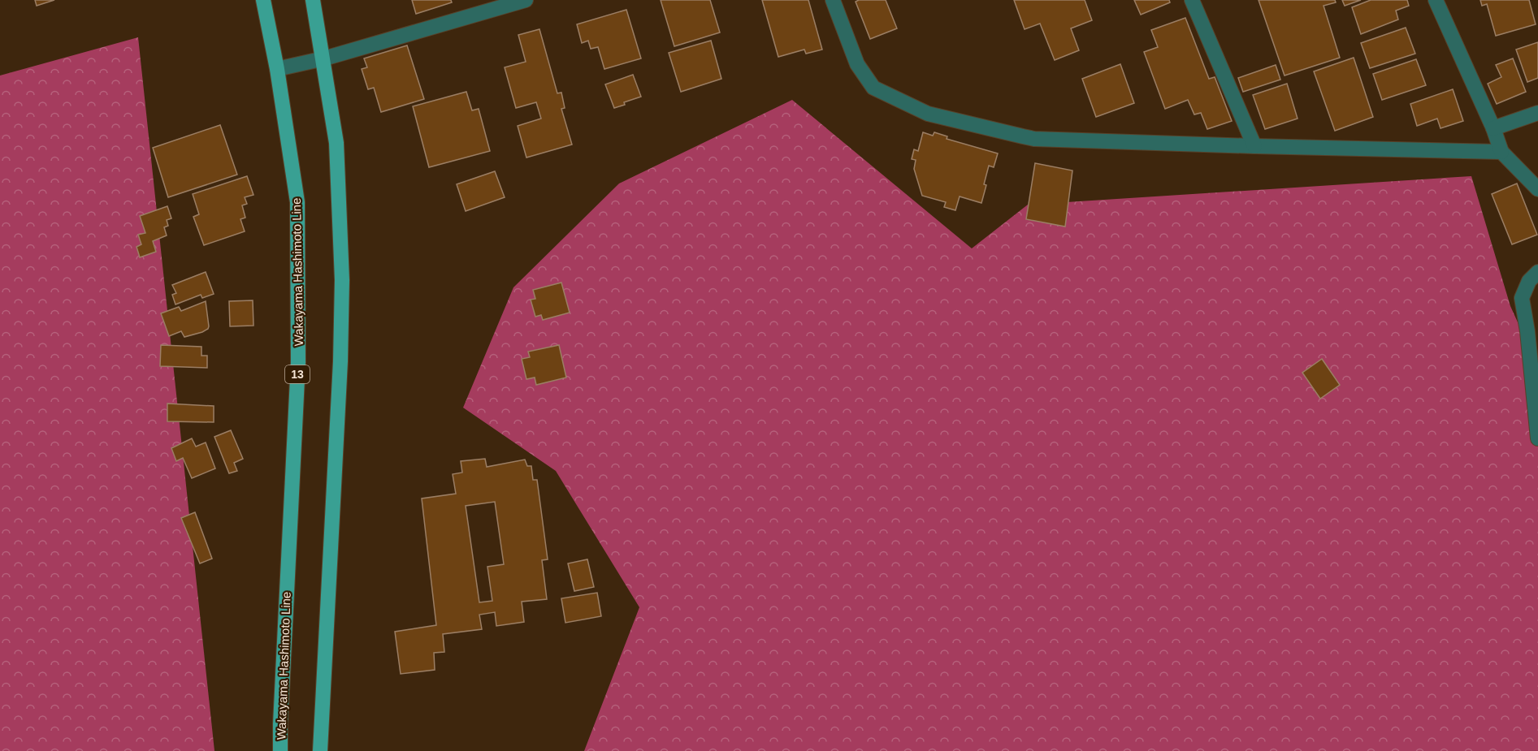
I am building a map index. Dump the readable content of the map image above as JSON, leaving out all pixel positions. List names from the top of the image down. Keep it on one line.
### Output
{"streets":{"main road":["Wakayama Hashimoto Line","13"]}}
